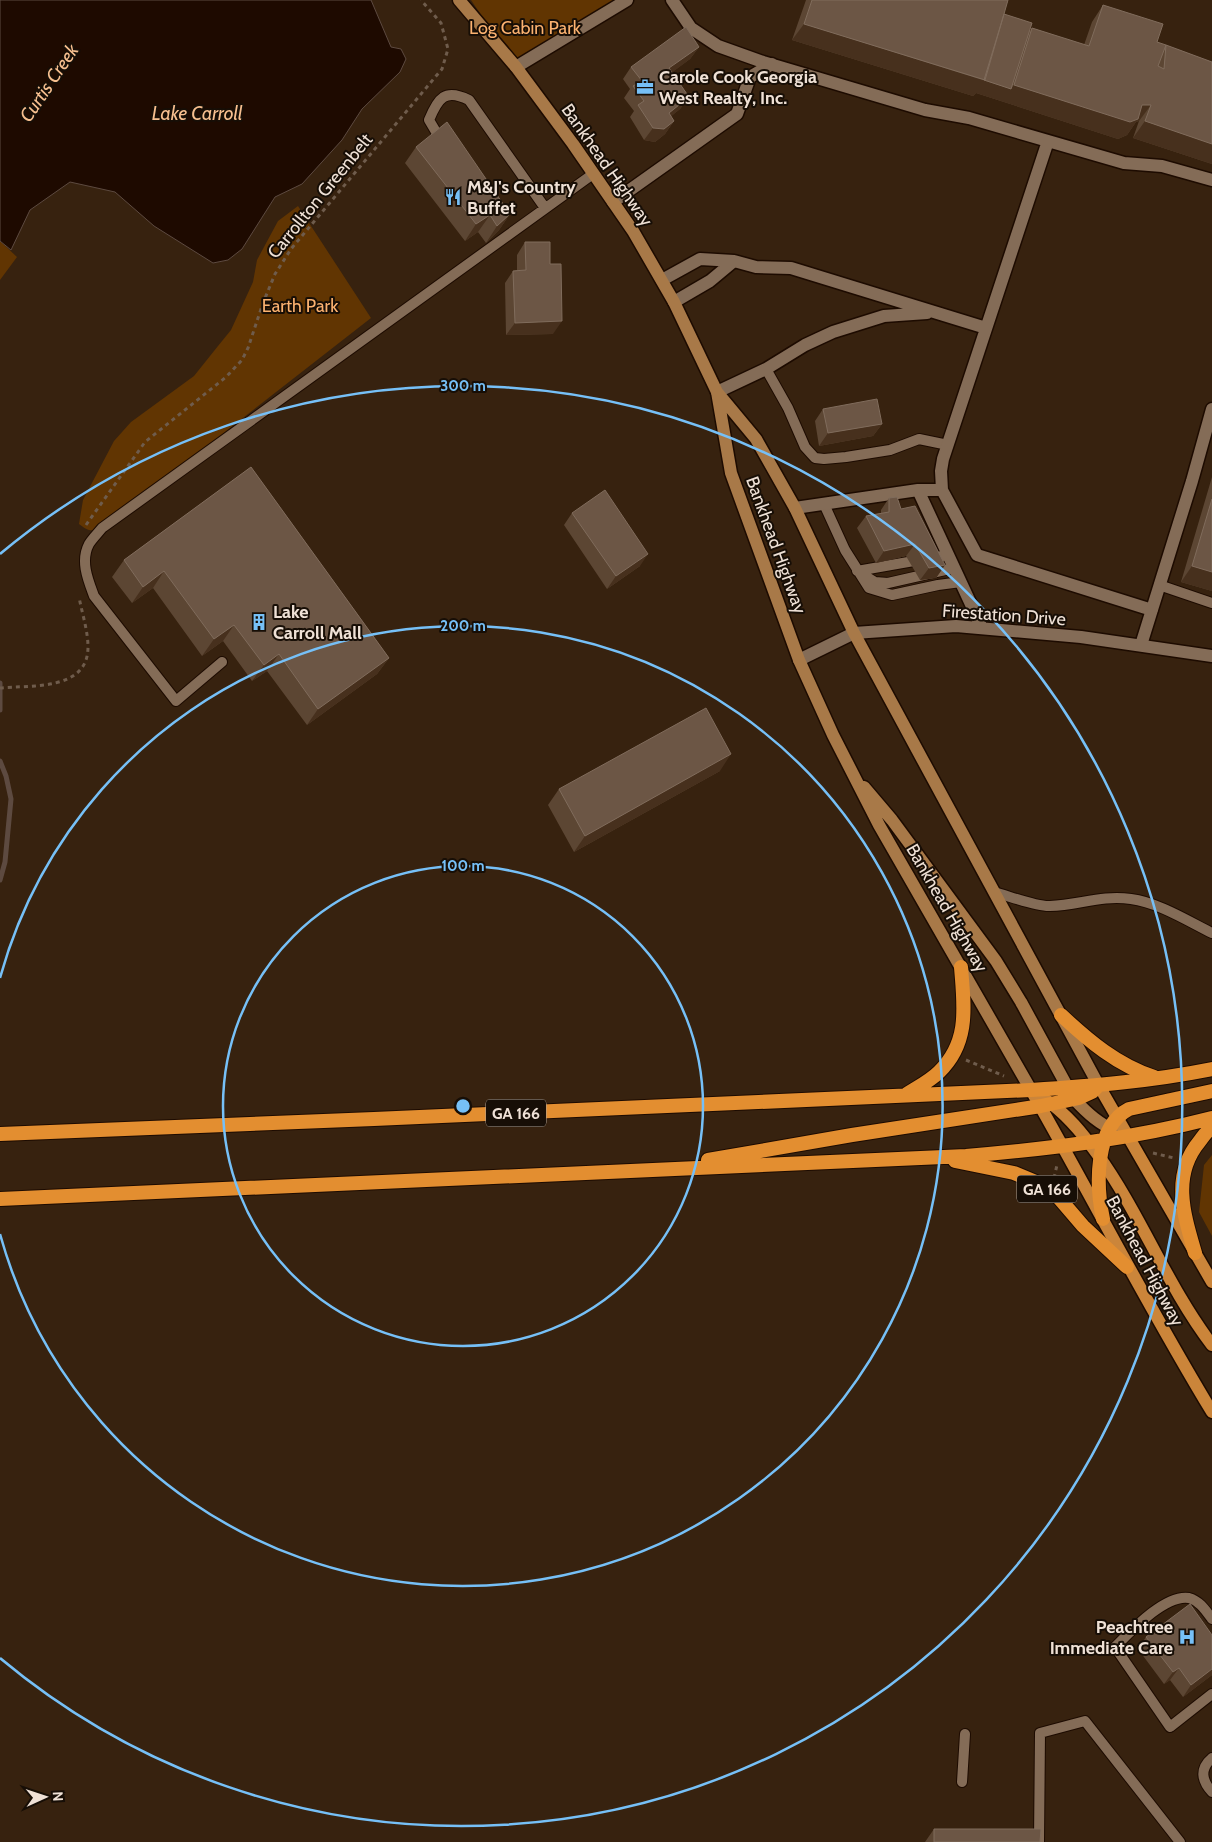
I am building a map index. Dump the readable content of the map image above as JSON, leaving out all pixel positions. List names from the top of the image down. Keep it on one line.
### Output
{"streets":{"highway":["GA 166"],"main road":["Bankhead Highway"],"street":["Firestation Drive"],"path":["Carrollton Greenbelt"]},"crossings":[["Bankhead Highway","Firestation Drive"],["Bankhead Highway","GA 166"]],"water":["Curtis Creek","Lake Carroll"],"parks":["Log Cabin Park","Earth Park"],"places":{"office":["Carole Cook Georgia West Realty, Inc."],"restaurant":["M&J's Country Buffet"],"building":["Lake Carroll Mall"],"hospital":["Peachtree Immediate Care"]},"north":"right","rings":["300 m","200 m","100 m"]}
